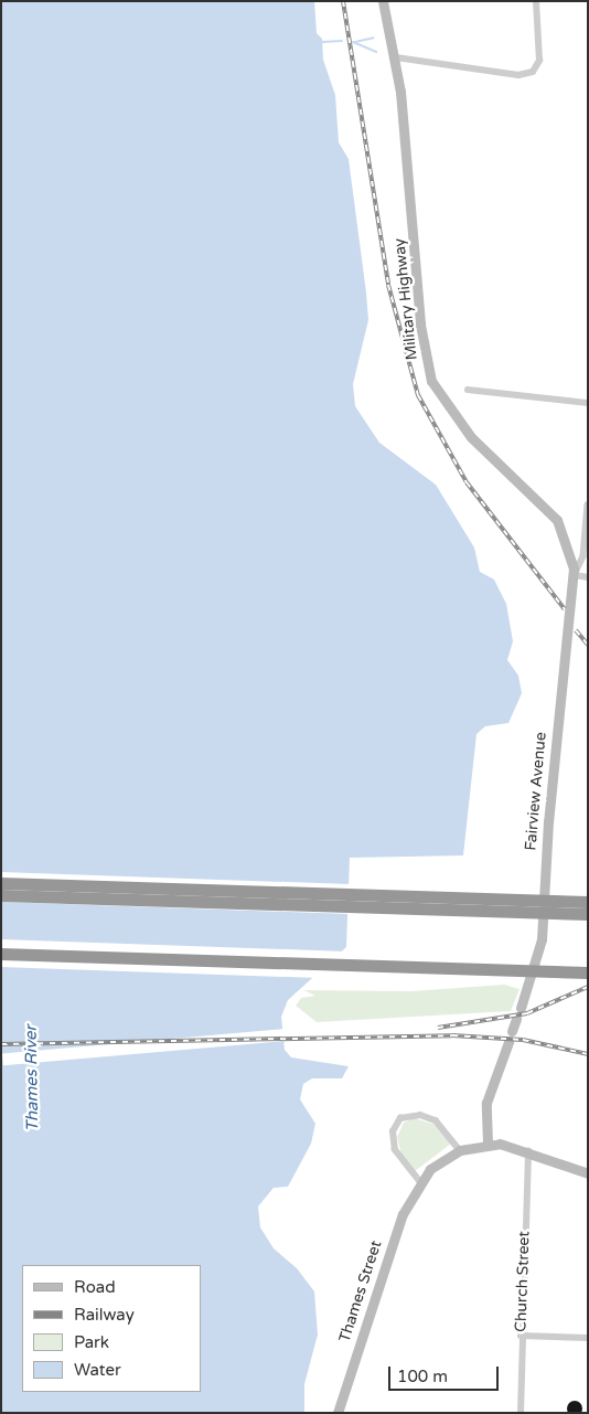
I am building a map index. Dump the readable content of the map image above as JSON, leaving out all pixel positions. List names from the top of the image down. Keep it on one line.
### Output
{"streets":{"street":["Military Highway","Fairview Avenue","Church Street","Thames Street"]},"crossings":[["Military Highway","Fairview Avenue"]],"water":["Thames River"],"legend":["Road","Railway","Park","Water"],"scale_bar":"100 m"}
